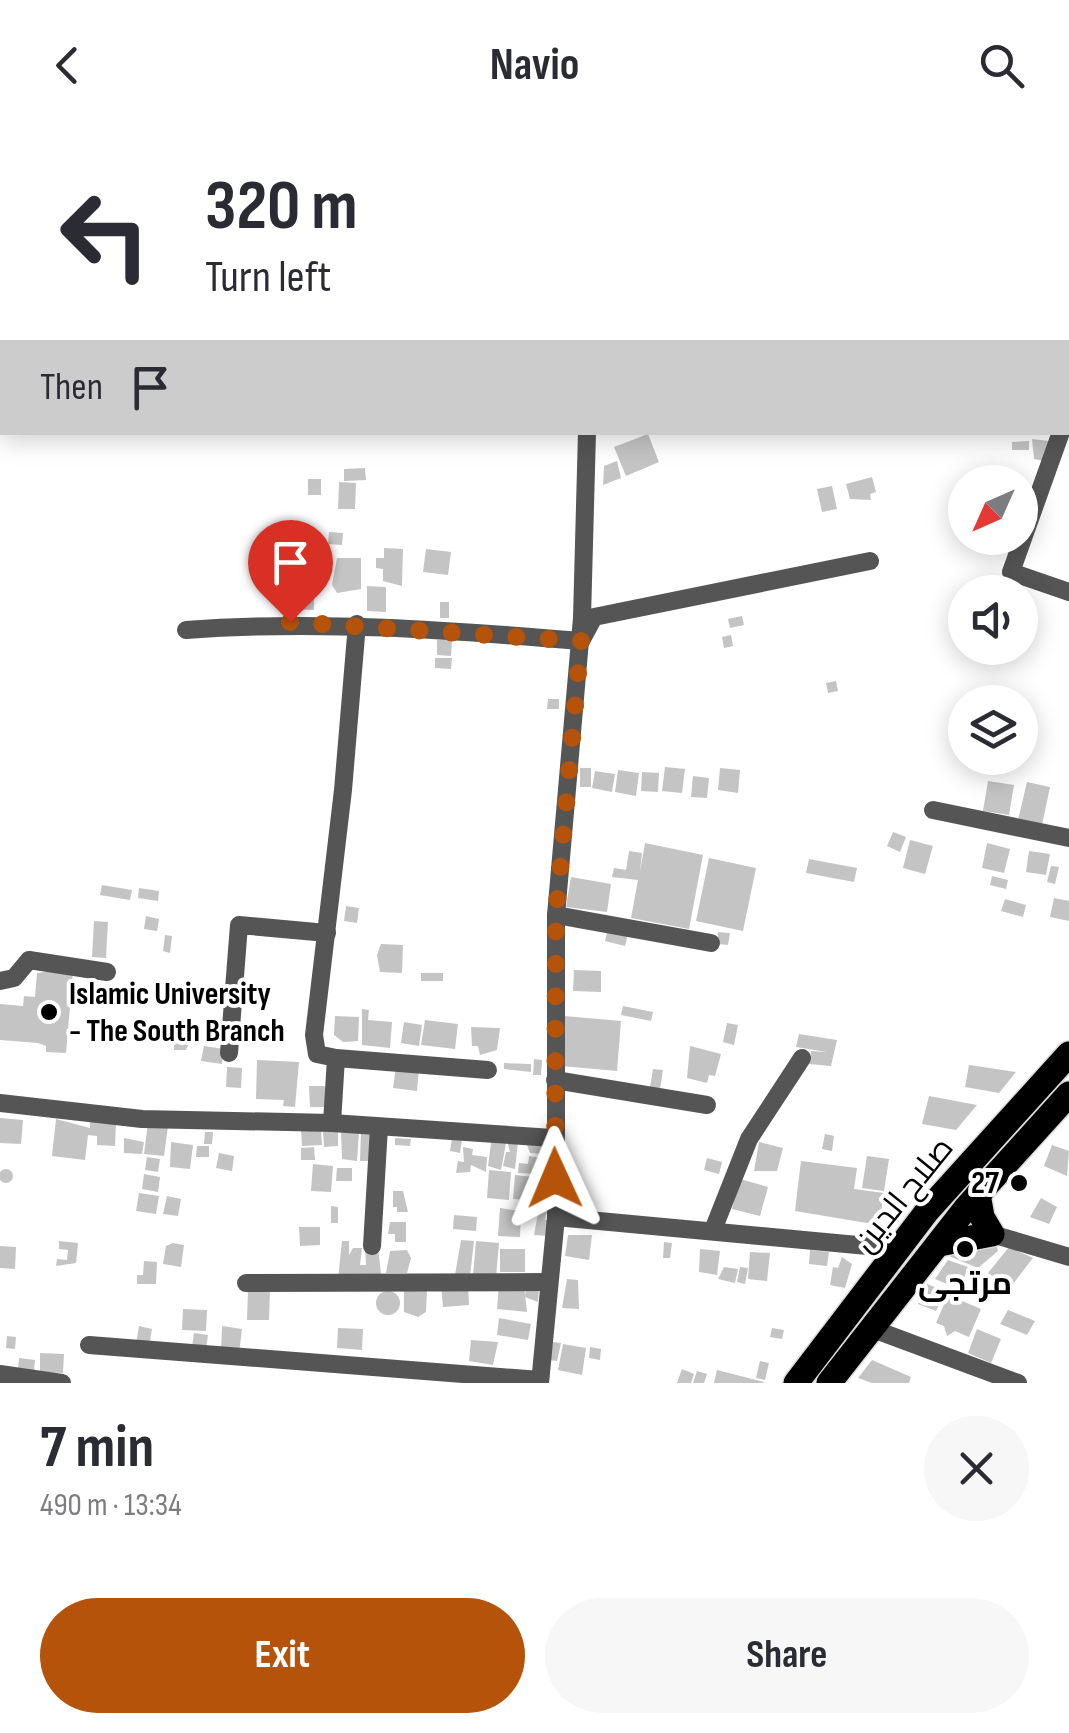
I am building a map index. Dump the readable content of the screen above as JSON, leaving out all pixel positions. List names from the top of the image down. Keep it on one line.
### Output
{"streets":{"highway":["صلاح الدين"]},"places":["Islamic University - The South Branch","27","مرتجى"],"north":"bottom left","page":{"header":"Navio","turn":["320 m","Turn left"],"then":"Then","heading":["7 min","490 m · 13:34"],"buttons":["Exit","Share"]}}
